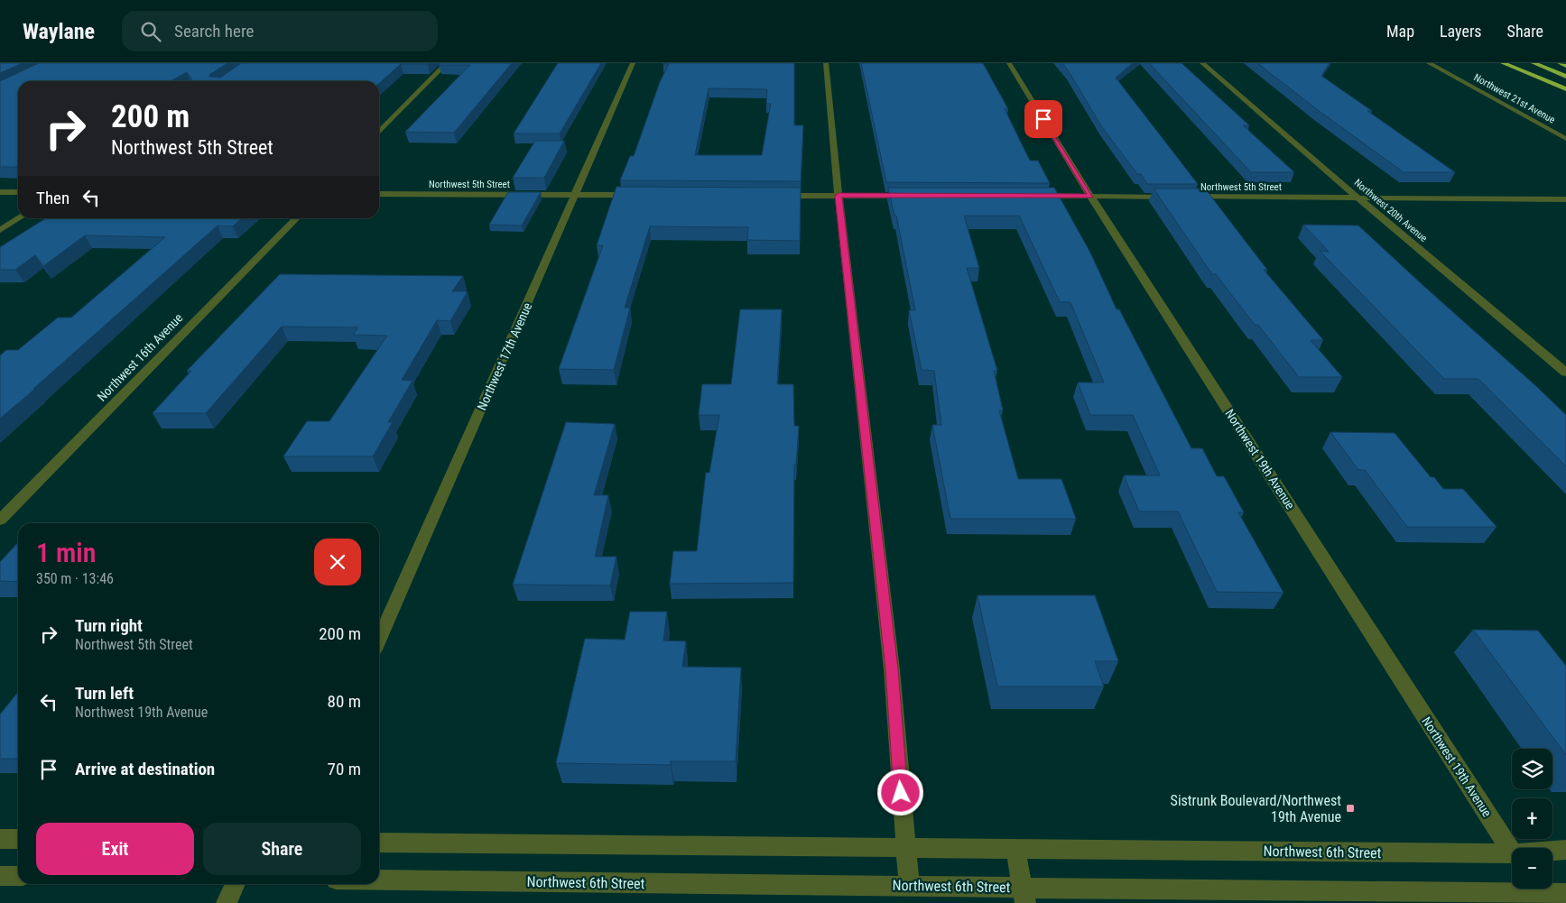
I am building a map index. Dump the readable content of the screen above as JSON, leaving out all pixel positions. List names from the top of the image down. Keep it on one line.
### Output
{"streets":{"street":["Northwest 21st Avenue","Northwest 5th Street","Northwest 20th Avenue","Northwest 17th Avenue","Northwest 16th Avenue","Northwest 19th Avenue","Northwest 6th Street"]},"crossings":[["Northwest 5th Street","Northwest 20th Avenue"],["Northwest 5th Street","Northwest 17th Avenue"],["Northwest 5th Street","Northwest 19th Avenue"]],"places":{"transit":["Sistrunk Boulevard/Northwest 19th Avenue"]},"page":{"header":"Waylane","search":"Search here","nav":["Map","Layers","Share"],"turn":["200 m","Northwest 5th Street"],"then":"Then","heading":["1 min","350 m · 13:46"],"list":[{"name":"Turn right","note":"Northwest 5th Street","value":"200 m"},{"name":"Turn left","note":"Northwest 19th Avenue","value":"80 m"},{"name":"Arrive at destination","value":"70 m"}],"map_buttons":["+","−"],"buttons":["Exit","Share"]}}
